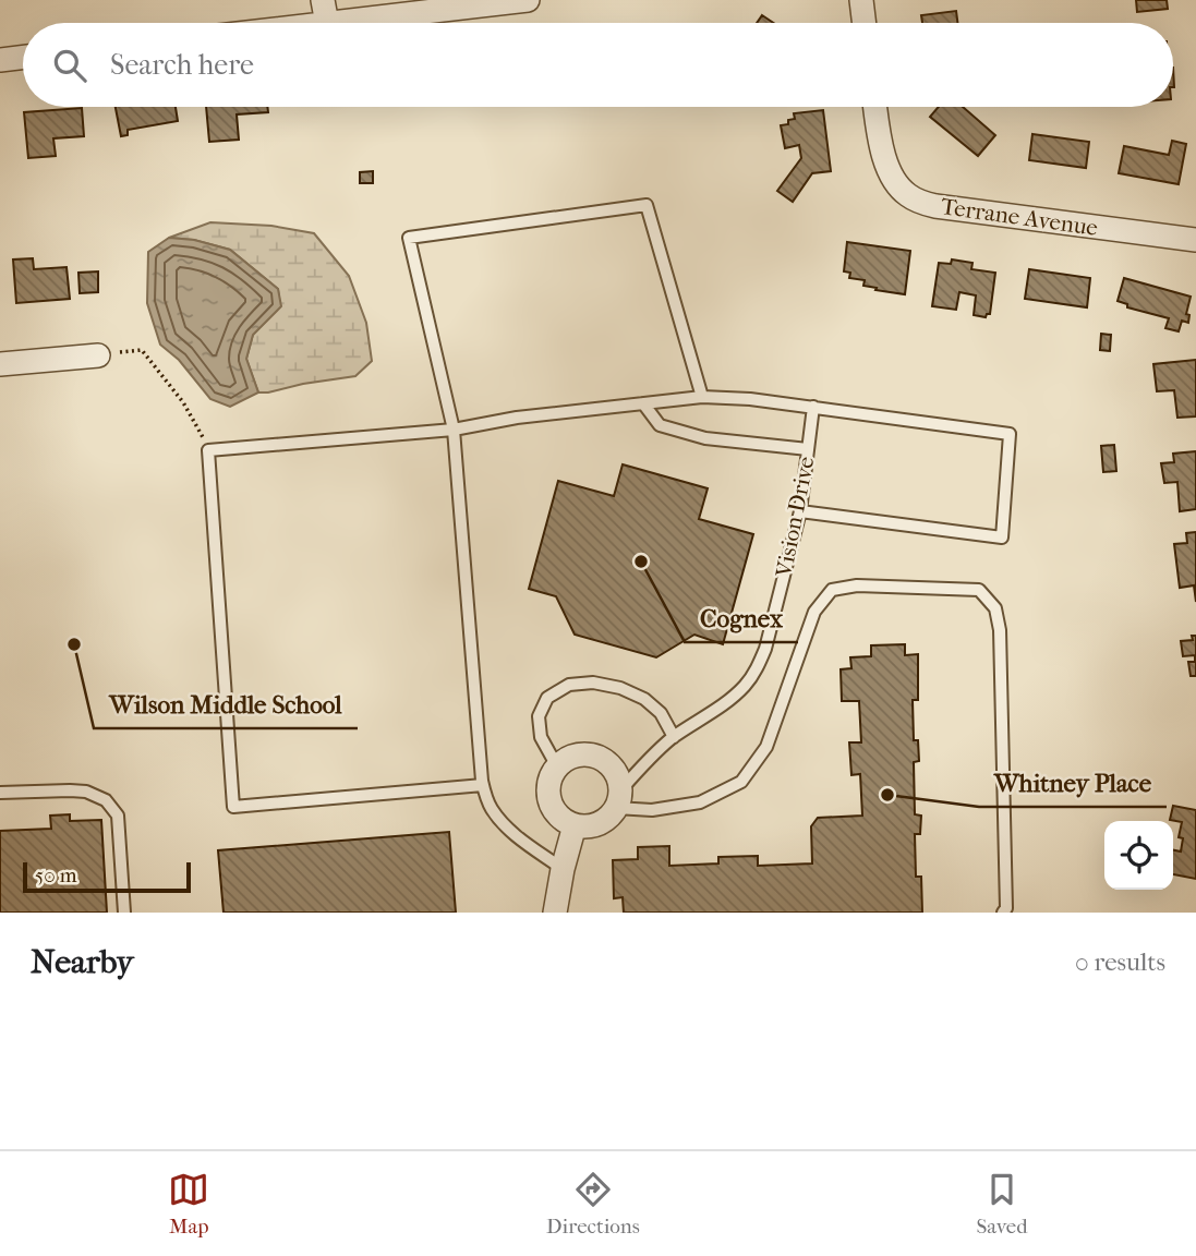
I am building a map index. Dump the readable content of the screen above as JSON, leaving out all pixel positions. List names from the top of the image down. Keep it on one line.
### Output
{"streets":{"street":["Terrane Avenue","Vision Drive"]},"places":["Cognex","Wilson Middle School","Whitney Place"],"scale_bar":"50 m","page":{"search":"Search here","scale":"50 m","heading":["Nearby","0 results"],"nav":["Map","Directions","Saved"]}}
